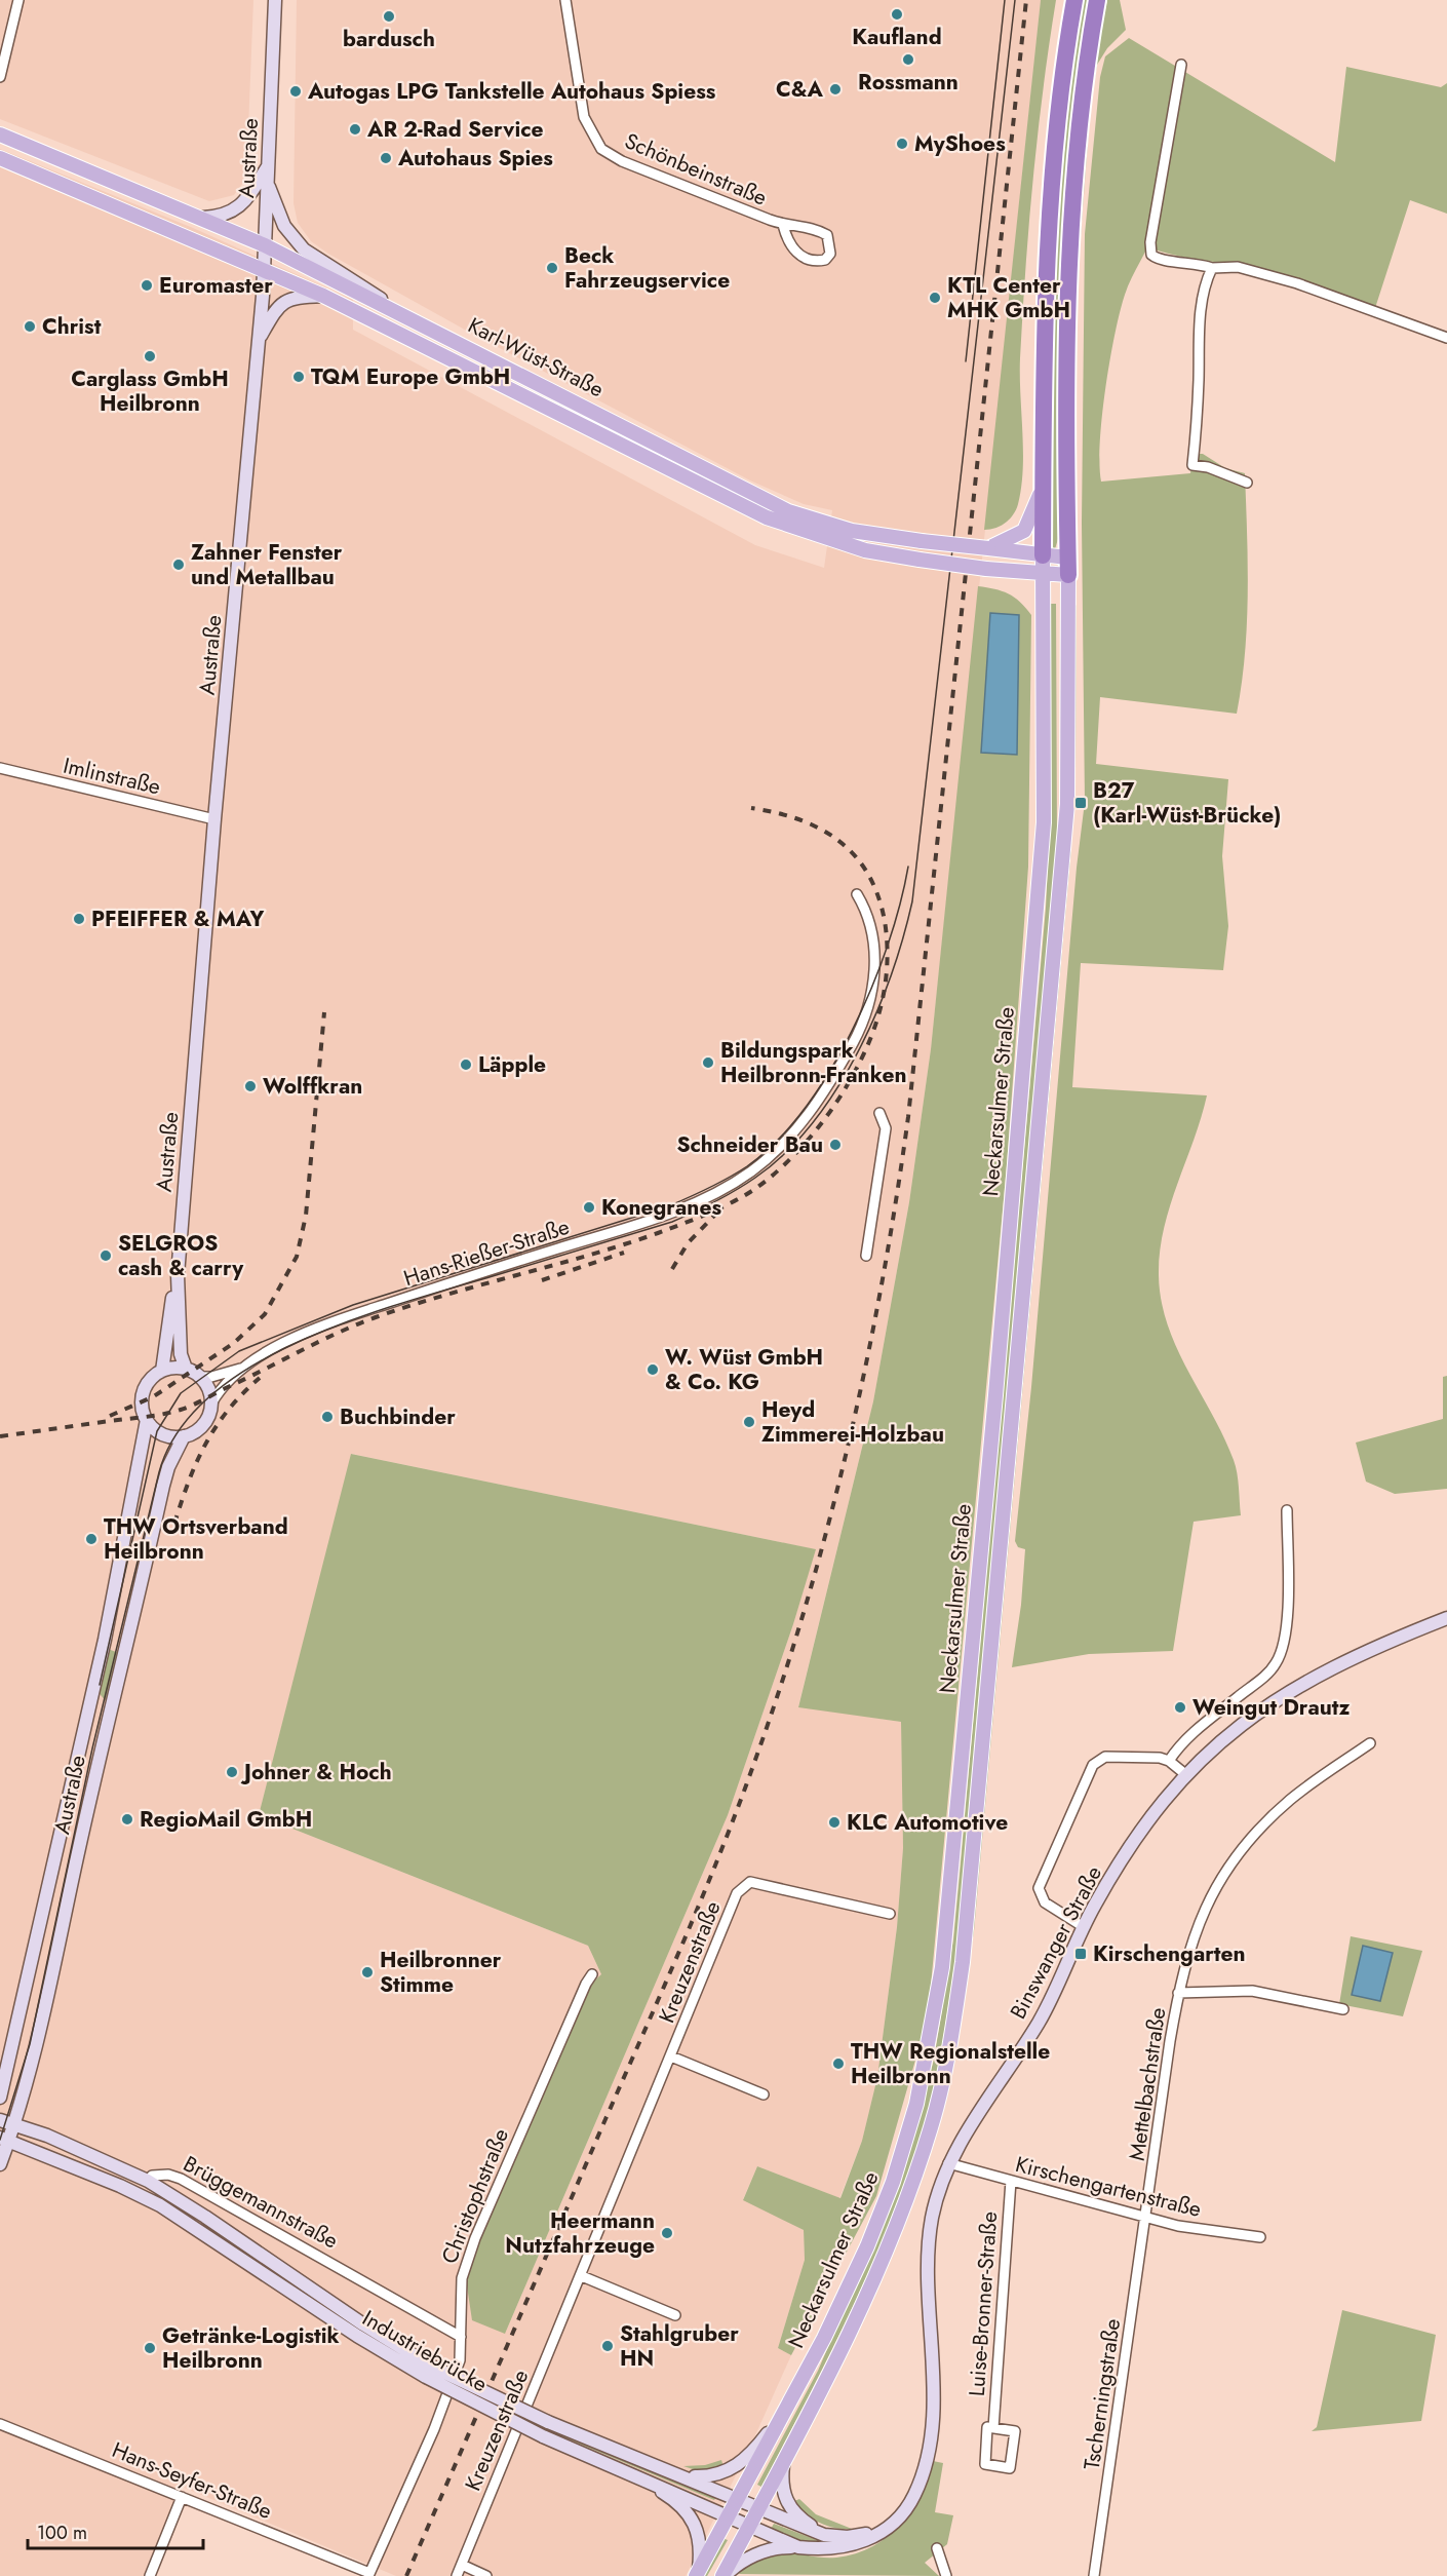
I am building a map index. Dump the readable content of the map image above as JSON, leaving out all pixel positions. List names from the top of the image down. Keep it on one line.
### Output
{"streets":{"main road":["Austraße","Karl-Wüst-Straße","Neckarsulmer Straße","Binswanger Straße","Industriebrücke"],"street":["Schönbeinstraße","Imlinstraße","Hans-Rießer-Straße","Kreuzenstraße","Mettelbachstraße","Kirschengartenstraße","Christophstraße","Brüggemannstraße","Luise-Bronner-Straße","Tscherningstraße","Hans-Seyfer-Straße"]},"crossings":[["Austraße","Karl-Wüst-Straße"],["Austraße","Imlinstraße"],["Austraße","Hans-Rießer-Straße"],["Austraße","Industriebrücke"],["Karl-Wüst-Straße","Neckarsulmer Straße"],["Neckarsulmer Straße","Binswanger Straße"],["Neckarsulmer Straße","Industriebrücke"],["Binswanger Straße","Kirschengartenstraße"],["Binswanger Straße","Industriebrücke"],["Mettelbachstraße","Kirschengartenstraße"],["Mettelbachstraße","Tscherningstraße"],["Kirschengartenstraße","Luise-Bronner-Straße"],["Kirschengartenstraße","Tscherningstraße"],["Christophstraße","Brüggemannstraße"],["Christophstraße","Hans-Seyfer-Straße"],["Brüggemannstraße","Industriebrücke"]],"places":{"other":["Kaufland","bardusch","Rossmann","C&A","Autogas LPG Tankstelle Autohaus Spiess","AR 2-Rad Service","MyShoes","Autohaus Spies","Beck Fahrzeugservice","Euromaster","KTL Center MHK GmbH","Christ","Carglass GmbH Heilbronn","TQM Europe GmbH","Zahner Fenster und Metallbau","PFEIFFER & MAY","Bildungspark Heilbronn-Franken","Läpple","Wolffkran","Schneider Bau","Konegranes","SELGROS cash & carry","W. Wüst GmbH & Co. KG","Buchbinder","Heyd Zimmerei-Holzbau","THW Ortsverband Heilbronn","Weingut Drautz","Johner & Hoch","RegioMail GmbH","KLC Automotive","Heilbronner Stimme","THW Regionalstelle Heilbronn","Heermann Nutzfahrzeuge","Stahlgruber HN","Getränke-Logistik Heilbronn"],"transit":["B27 (Karl-Wüst-Brücke)","Kirschengarten"]},"scale_bar":"100 m"}
